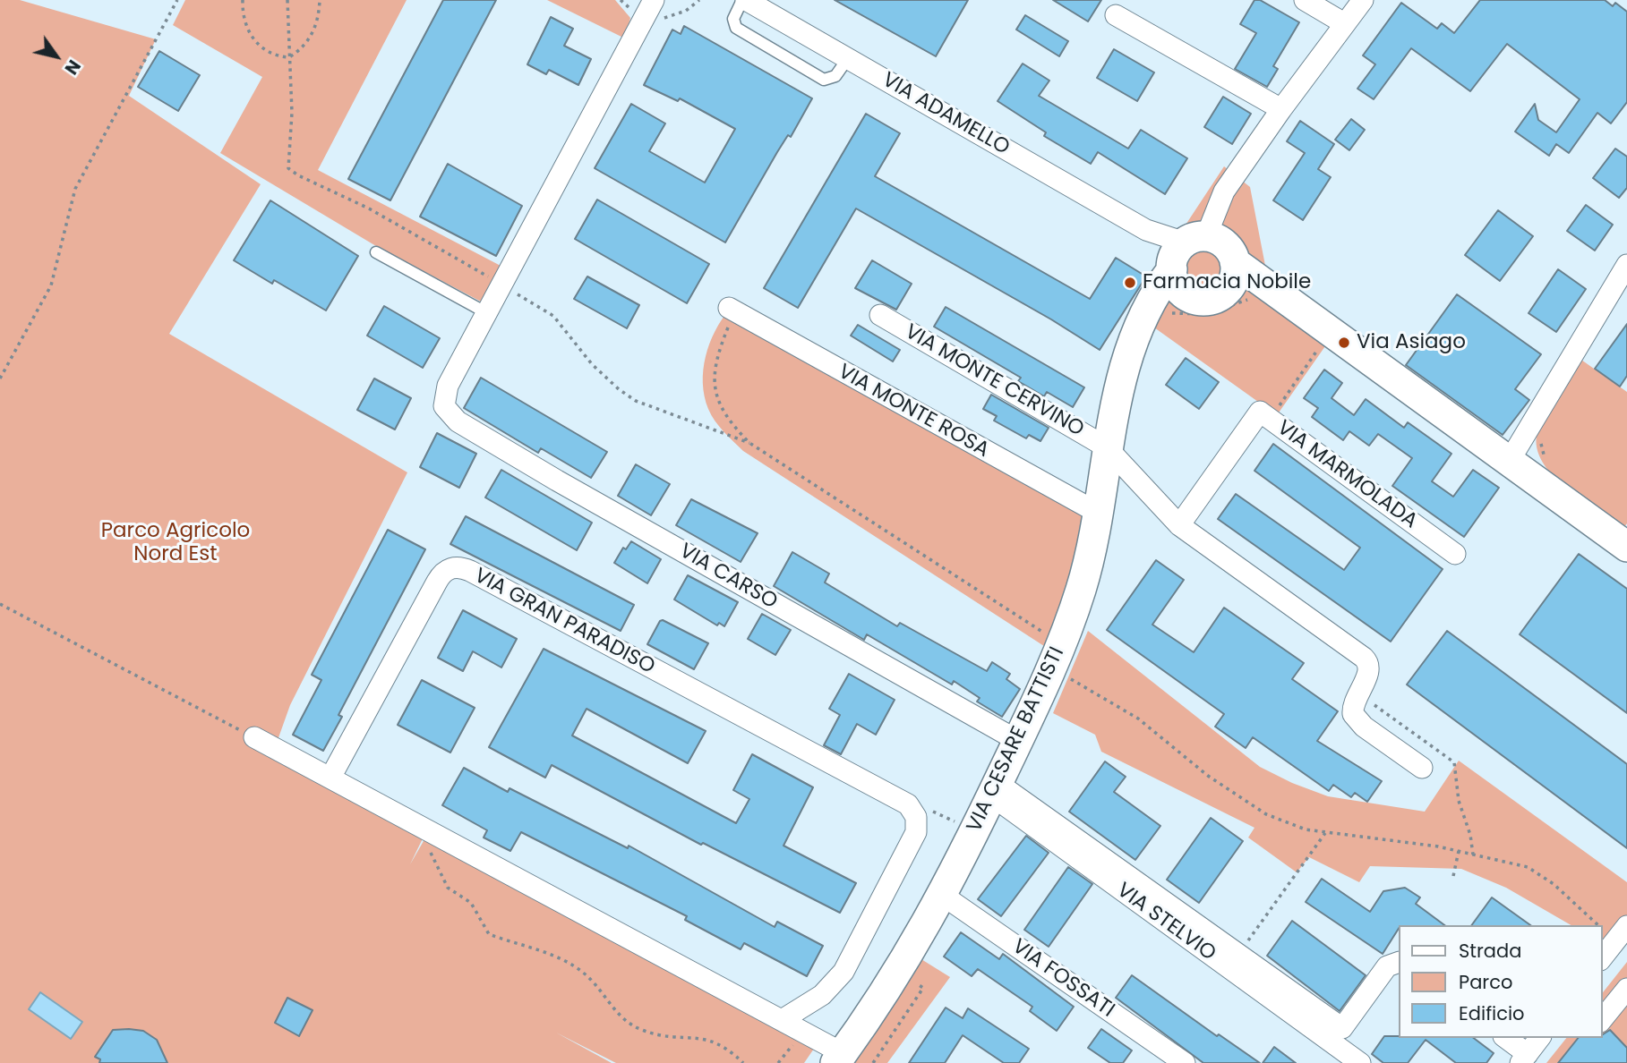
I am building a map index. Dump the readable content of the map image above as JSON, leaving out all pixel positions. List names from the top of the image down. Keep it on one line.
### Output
{"streets":{"street":["VIA ADAMELLO","VIA MONTE CERVINO","VIA MONTE ROSA","VIA MARMOLADA","VIA CARSO","VIA GRAN PARADISO","VIA CESARE BATTISTI","VIA STELVIO","VIA FOSSATI"]},"crossings":[["VIA ADAMELLO","VIA CESARE BATTISTI"],["VIA MONTE CERVINO","VIA CESARE BATTISTI"],["VIA MONTE ROSA","VIA CESARE BATTISTI"],["VIA CARSO","VIA CESARE BATTISTI"],["VIA CESARE BATTISTI","VIA STELVIO"],["VIA CESARE BATTISTI","VIA FOSSATI"]],"parks":["Parco Agricolo Nord Est"],"places":["Farmacia Nobile","Via Asiago"],"legend":["Strada","Parco","Edificio"],"north":"bottom right"}
